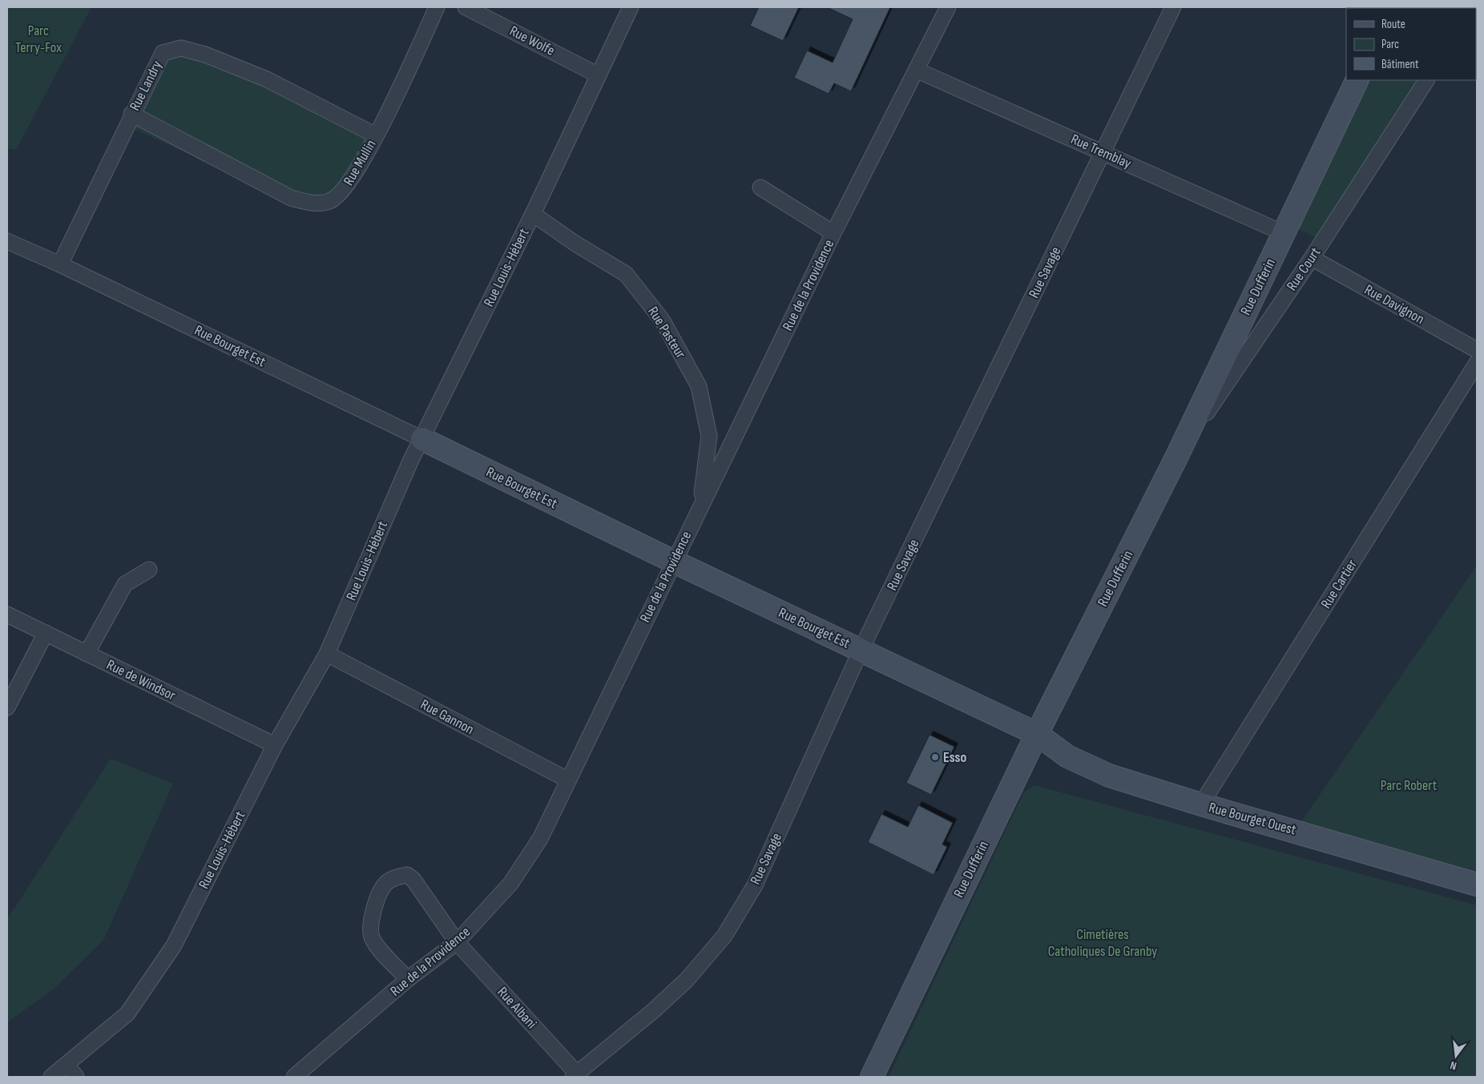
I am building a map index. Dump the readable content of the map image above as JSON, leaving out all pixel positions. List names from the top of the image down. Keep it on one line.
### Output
{"streets":{"street":["Rue Wolfe","Rue Landry","Rue Tremblay","Rue Mullin","Rue Louis-Hébert","Rue Court","Rue Savage","Rue de la Providence","Rue Dufferin","Rue Davignon","Rue Pasteur","Rue Bourget Est","Rue Cartier","Rue de Windsor","Rue Gannon","Rue Bourget Ouest","Rue Albani"]},"crossings":[["Rue Wolfe","Rue Louis-Hébert"],["Rue Landry","Rue Mullin"],["Rue Landry","Rue Bourget Est"],["Rue Tremblay","Rue Savage"],["Rue Tremblay","Rue de la Providence"],["Rue Tremblay","Rue Dufferin"],["Rue Louis-Hébert","Rue Pasteur"],["Rue Louis-Hébert","Rue Bourget Est"],["Rue Louis-Hébert","Rue de Windsor"],["Rue Louis-Hébert","Rue Gannon"],["Rue Court","Rue Dufferin"],["Rue Court","Rue Davignon"],["Rue Savage","Rue Bourget Est"],["Rue Savage","Rue Albani"],["Rue de la Providence","Rue Pasteur"],["Rue de la Providence","Rue Bourget Est"],["Rue de la Providence","Rue Gannon"],["Rue de la Providence","Rue Albani"],["Rue Dufferin","Rue Bourget Est"],["Rue Dufferin","Rue Bourget Ouest"],["Rue Bourget Est","Rue Bourget Ouest"],["Rue Cartier","Rue Bourget Ouest"]],"parks":["Parc Terry-Fox","Parc Robert","Cimetières Catholiques De Granby"],"places":["Esso"],"legend":["Route","Parc","Bâtiment"],"north":"bottom"}
